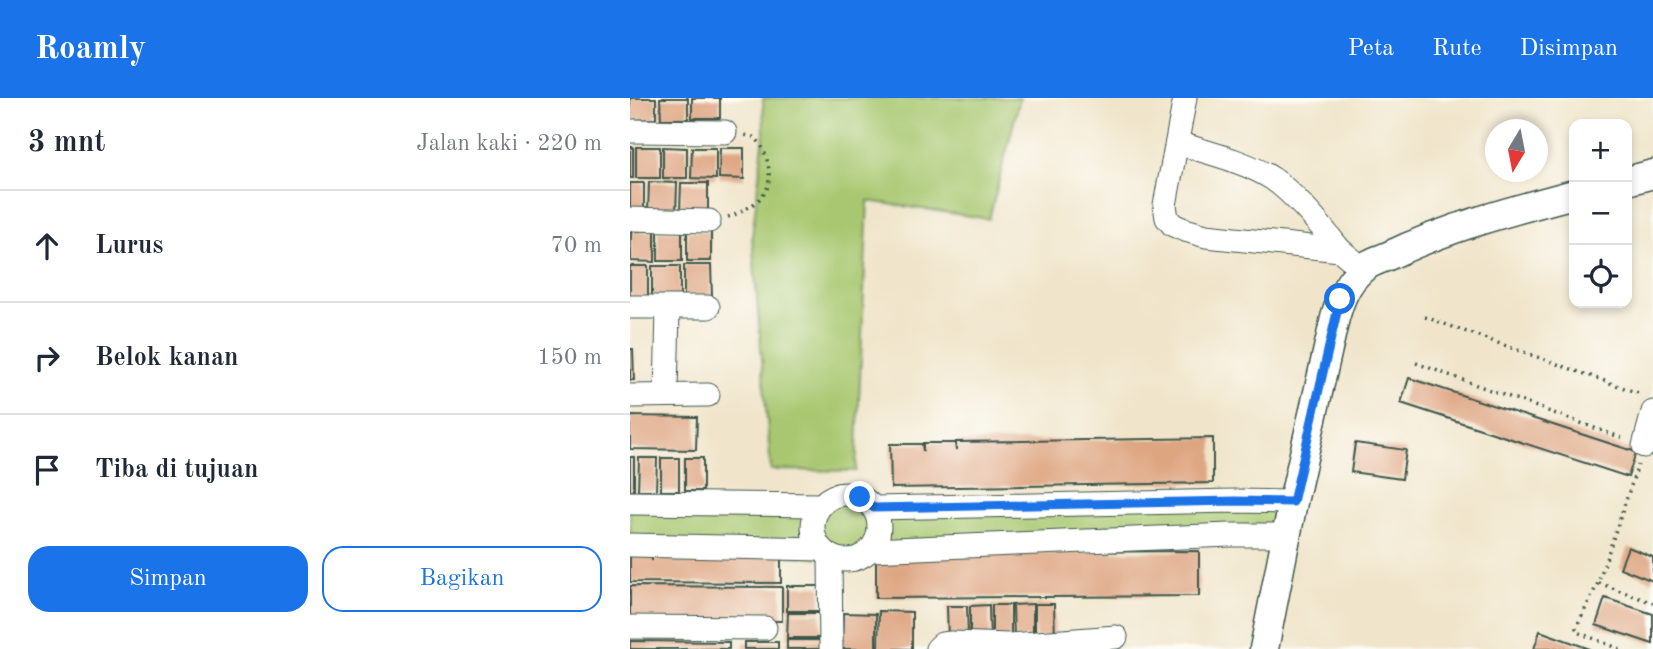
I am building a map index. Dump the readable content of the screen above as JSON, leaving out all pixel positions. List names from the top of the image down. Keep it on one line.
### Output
{"north":"bottom","page":{"header":"Roamly","nav":["Peta","Rute","Disimpan"],"heading":["3 mnt","Jalan kaki · 220 m"],"map_buttons":["+","−"],"list":[["Lurus","70 m"],["Belok kanan","150 m"],"Tiba di tujuan"],"buttons":["Simpan","Bagikan"]}}
